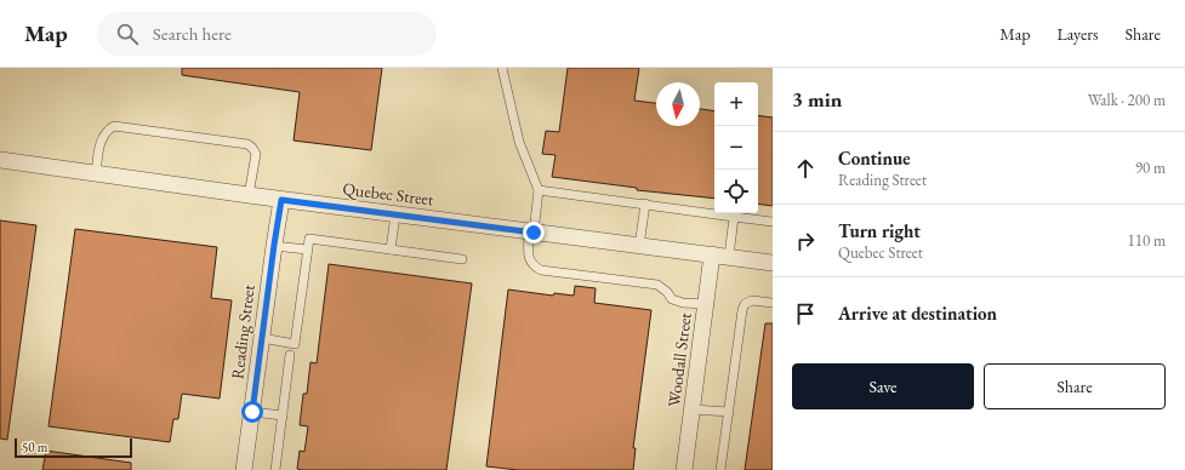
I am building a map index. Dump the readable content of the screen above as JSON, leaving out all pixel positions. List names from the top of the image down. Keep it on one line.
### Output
{"streets":{"street":["Quebec Street","Reading Street","Woodall Street"]},"crossings":[["Quebec Street","Reading Street"],["Quebec Street","Woodall Street"]],"scale_bar":"50 m","north":"bottom","page":{"header":"Map","search":"Search here","nav":["Map","Layers","Share"],"heading":["3 min","Walk · 200 m"],"map_buttons":["+","−"],"list":[["Continue","Reading Street","90 m"],["Turn right","Quebec Street","110 m"],"Arrive at destination"],"buttons":["Save","Share"],"scale":"50 m"}}
